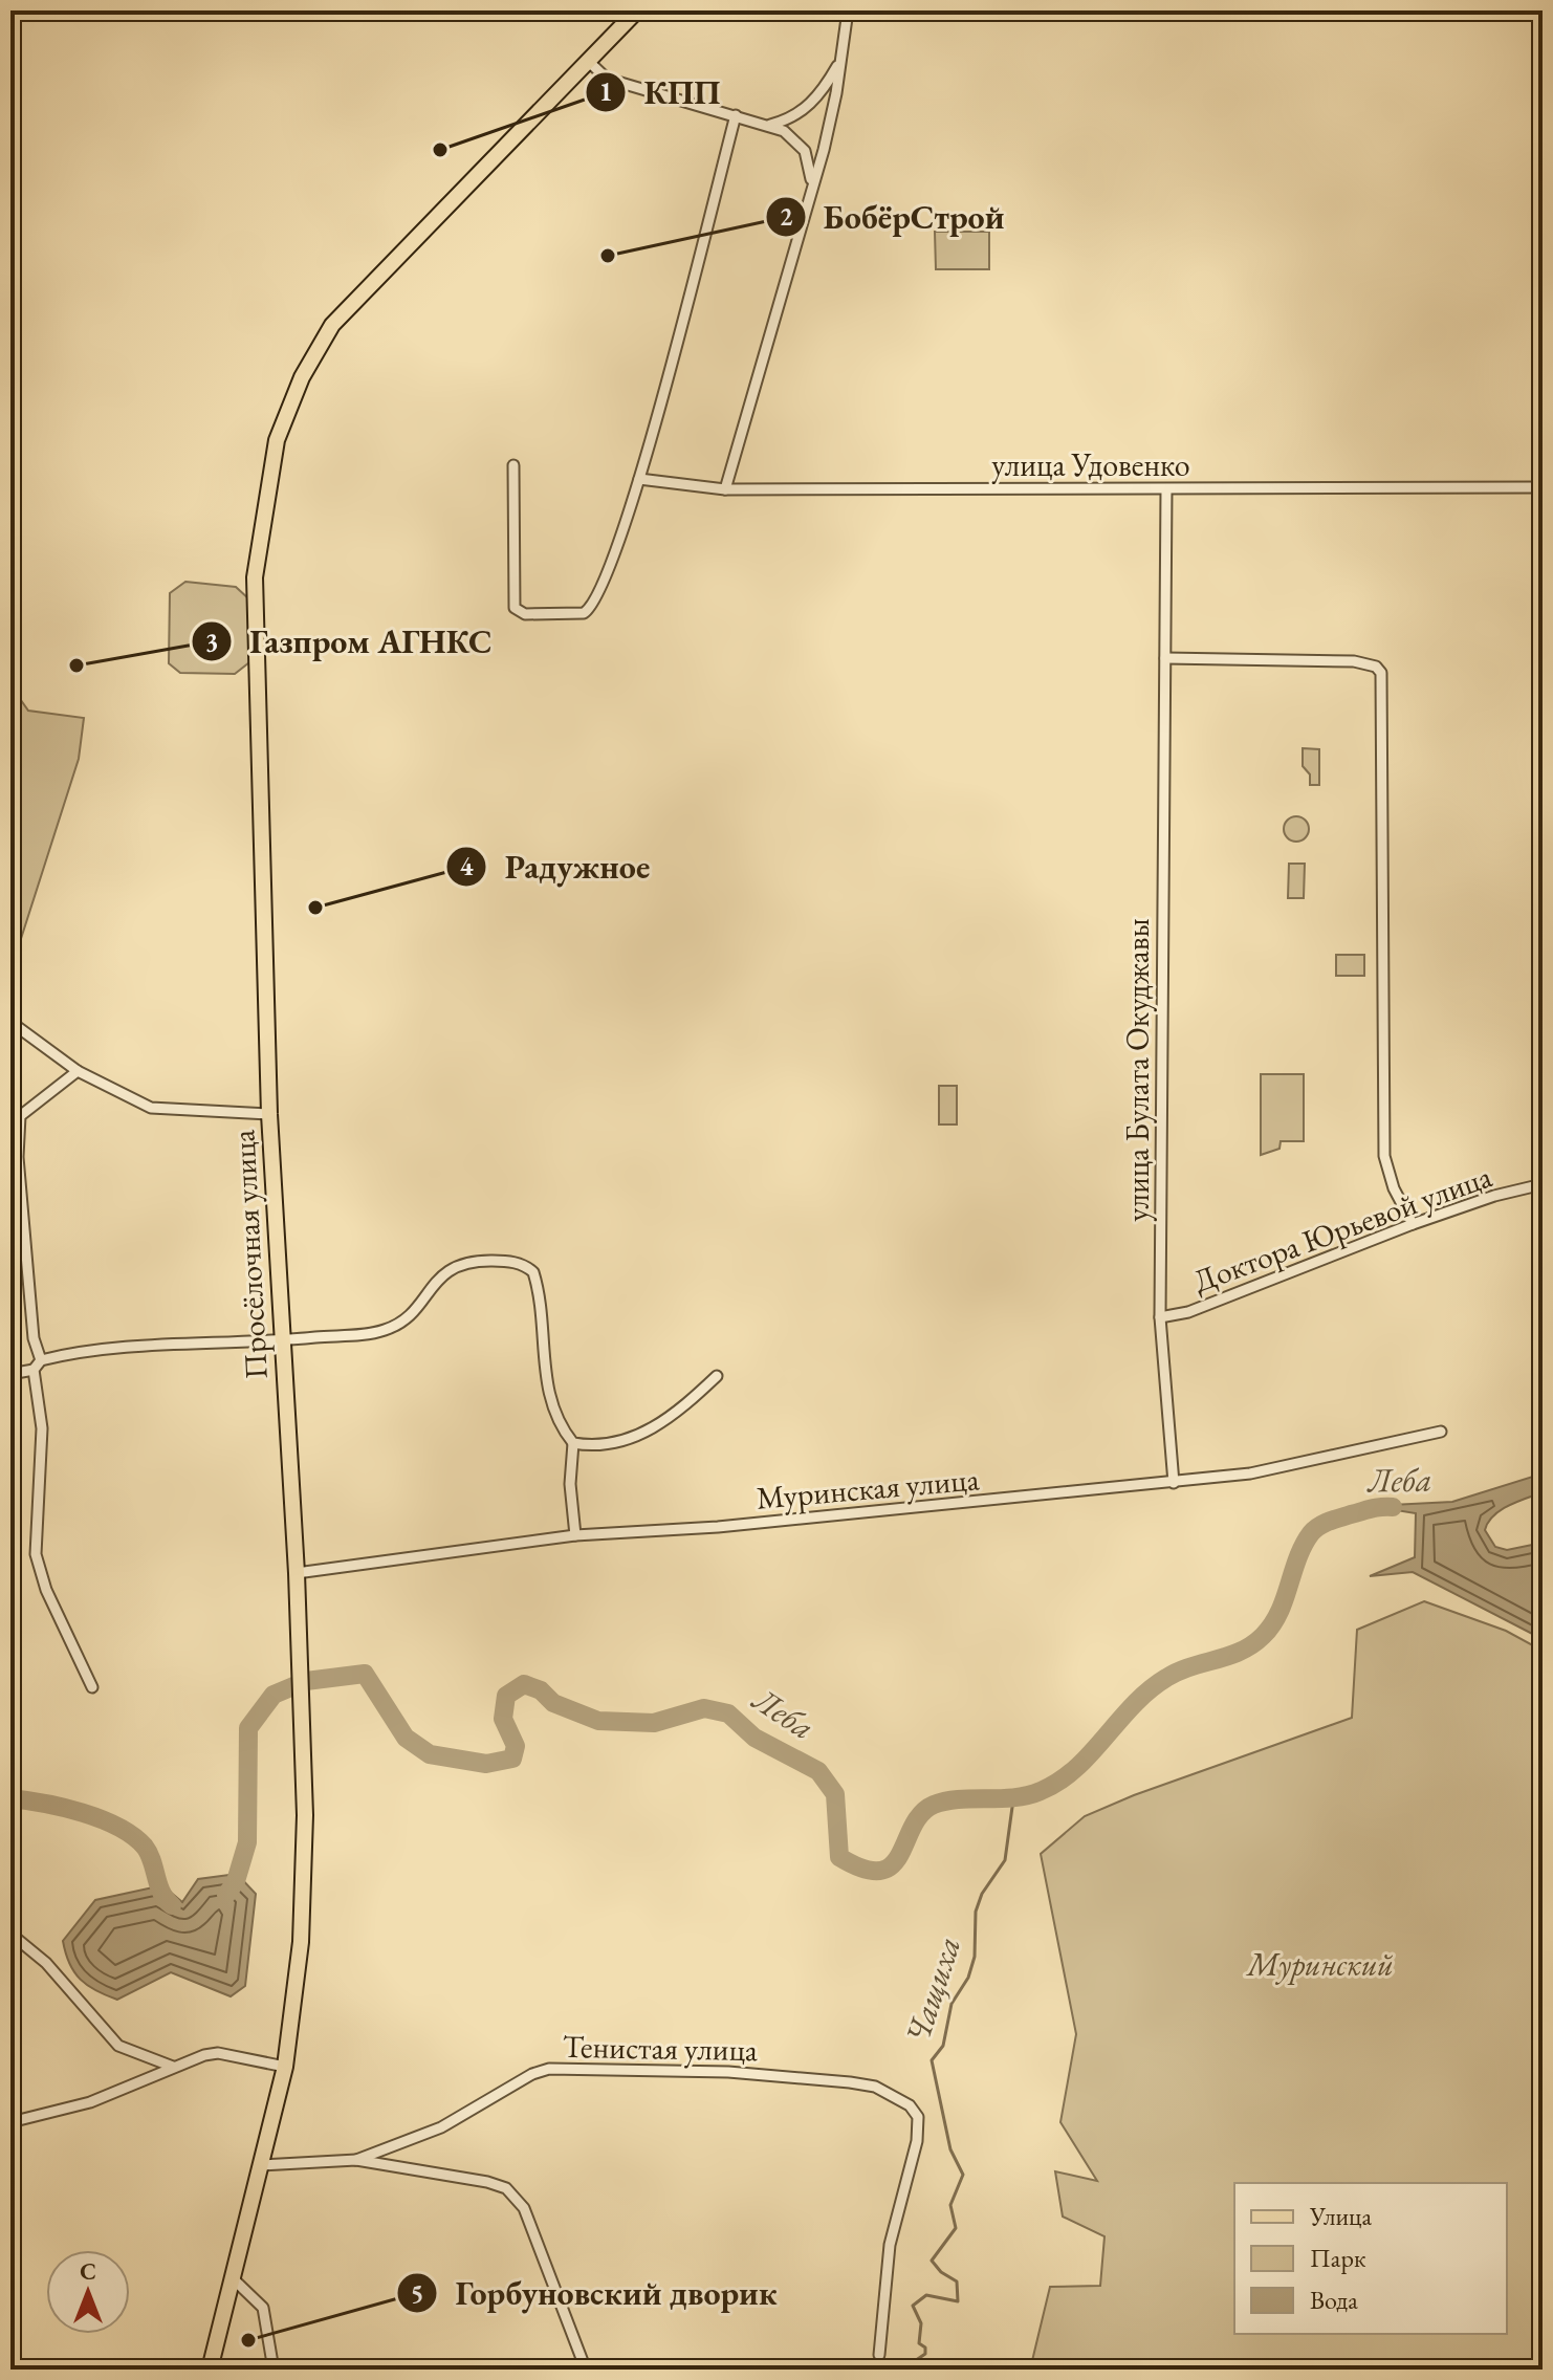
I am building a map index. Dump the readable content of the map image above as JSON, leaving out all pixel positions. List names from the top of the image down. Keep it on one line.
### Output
{"streets":{"main road":["Просёлочная улица"],"street":["улица Удовенко","улица Булата Окуджавы","Доктора Юрьевой улица","Муринская улица","Тенистая улица"]},"crossings":[["улица Удовенко","улица Булата Окуджавы"],["улица Булата Окуджавы","Доктора Юрьевой улица"],["улица Булата Окуджавы","Муринская улица"],["Просёлочная улица","Муринская улица"]],"water":["Леба","Чащиха"],"parks":["Муринский"],"places":["КПП","БобёрСтрой","Газпром АГНКС","Радужное","Горбуновский дворик"],"legend":["Улица","Парк","Вода"],"north":"top"}
